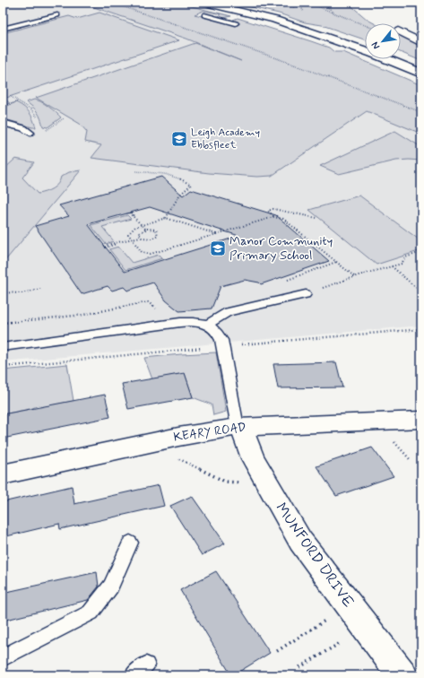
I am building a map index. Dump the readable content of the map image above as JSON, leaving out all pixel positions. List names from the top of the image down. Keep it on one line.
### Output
{"streets":{"street":["KEARY ROAD","MUNFORD DRIVE"]},"crossings":[["KEARY ROAD","MUNFORD DRIVE"]],"places":{"school or university":["Leigh Academy Ebbsfleet","Manor Community Primary School"]},"north":"bottom left"}
